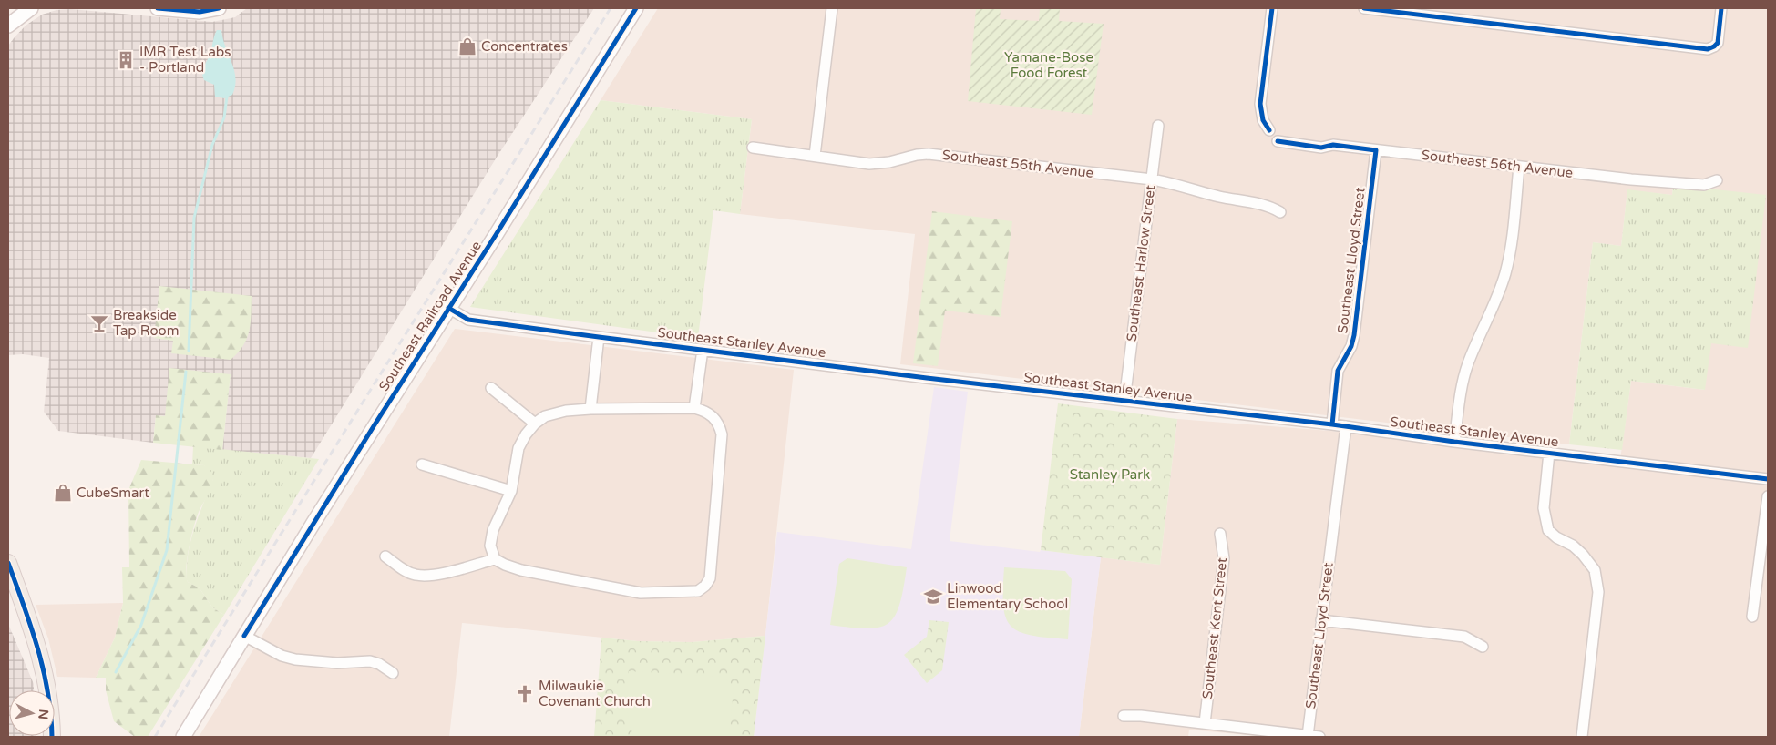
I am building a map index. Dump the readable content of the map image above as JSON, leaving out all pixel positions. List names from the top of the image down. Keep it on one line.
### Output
{"streets":{"street":["Southeast 56th Avenue","Southeast Lloyd Street","Southeast Harlow Street","Southeast Railroad Avenue","Southeast Stanley Avenue","Southeast Kent Street"]},"crossings":[["Southeast 56th Avenue","Southeast Lloyd Street"],["Southeast 56th Avenue","Southeast Harlow Street"],["Southeast Lloyd Street","Southeast Stanley Avenue"],["Southeast Harlow Street","Southeast Stanley Avenue"],["Southeast Railroad Avenue","Southeast Stanley Avenue"]],"parks":["Yamane-Bose Food Forest","Stanley Park"],"places":{"shop":["Concentrates","CubeSmart"],"building":["IMR Test Labs - Portland"],"bar":["Breakside Tap Room"],"school or university":["Linwood Elementary School"],"church":["Milwaukie Covenant Church"]},"north":"right"}
